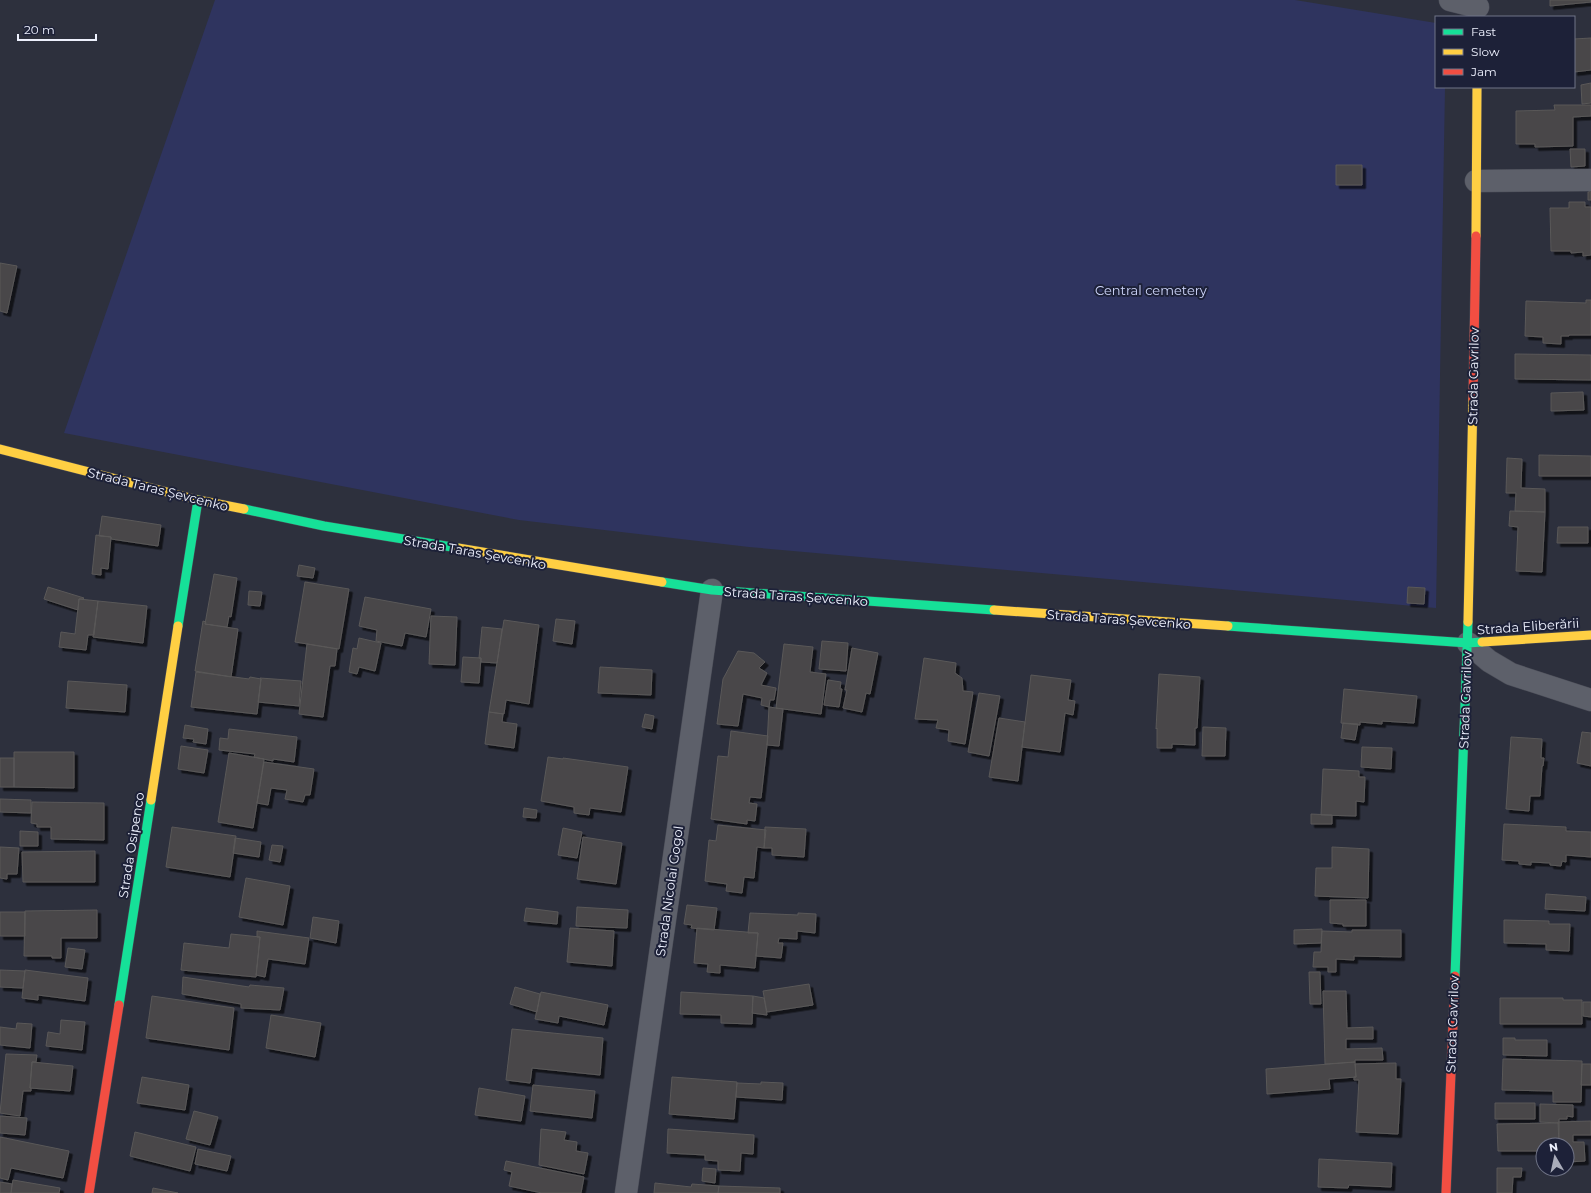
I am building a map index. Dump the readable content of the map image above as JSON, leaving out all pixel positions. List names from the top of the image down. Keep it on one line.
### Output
{"streets":{"street":["Strada Gavrilov","Strada Taras Șevcenko","Strada Eliberării","Strada Osipenco","Strada Nicolai Gogol"]},"crossings":[["Strada Gavrilov","Strada Taras Șevcenko"],["Strada Gavrilov","Strada Eliberării"],["Strada Taras Șevcenko","Strada Eliberării"],["Strada Taras Șevcenko","Strada Osipenco"],["Strada Taras Șevcenko","Strada Nicolai Gogol"]],"parks":["Central cemetery"],"legend":["Fast","Slow","Jam"],"scale_bar":"20 m","north":"top"}
